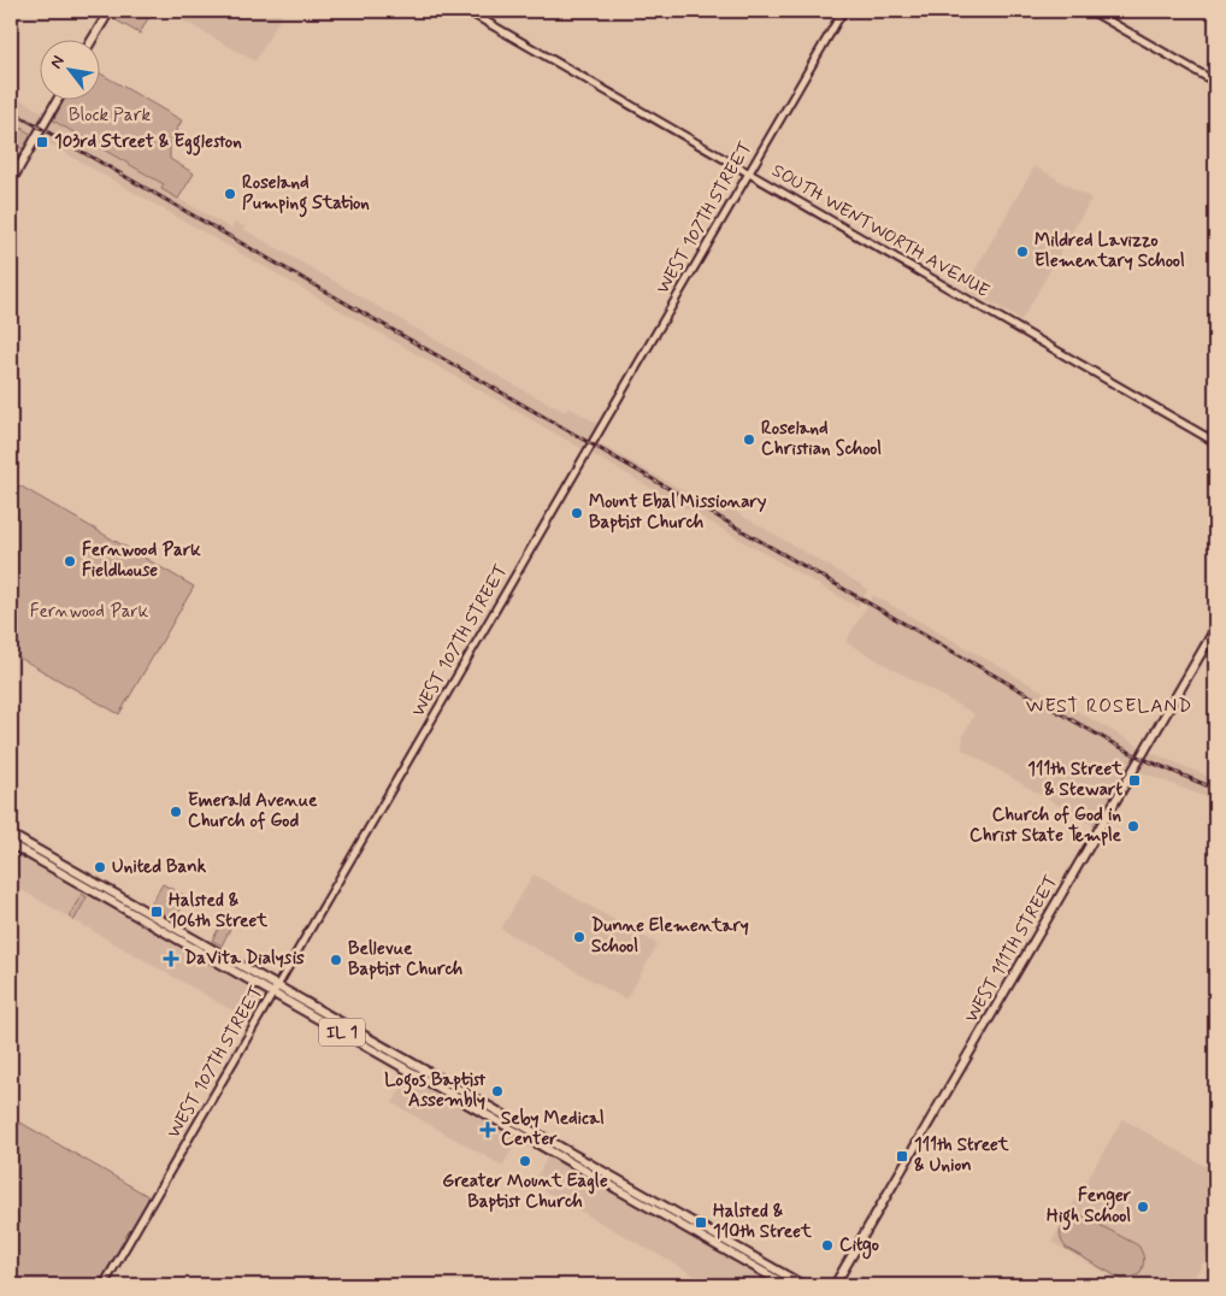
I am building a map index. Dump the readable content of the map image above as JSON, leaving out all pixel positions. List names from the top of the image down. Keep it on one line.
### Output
{"streets":{"main road":["WEST 111TH STREET","IL 1"],"street":["WEST 107TH STREET","SOUTH WENTWORTH AVENUE"]},"crossings":[["WEST 107TH STREET","SOUTH WENTWORTH AVENUE"],["WEST 107TH STREET","IL 1"]],"districts":["WEST ROSELAND"],"parks":["Block Park","Fernwood Park"],"places":{"transit":["103rd Street & Eggleston","111th Street & Stewart","Halsted & 106th Street","111th Street & Union","Halsted & 110th Street"],"other":["Roseland Pumping Station","Mildred Lavizzo Elementary School","Roseland Christian School","Mount Ebal Missionary Baptist Church","Fernwood Park Fieldhouse","Emerald Avenue Church of God","Church of God in Christ State Temple","United Bank","Dunne Elementary School","Bellevue Baptist Church","Logos Baptist Assembly","Greater Mount Eagle Baptist Church","Fenger High School","Citgo"],"health":["DaVita Dialysis","Seby Medical Center"]},"north":"top left"}
